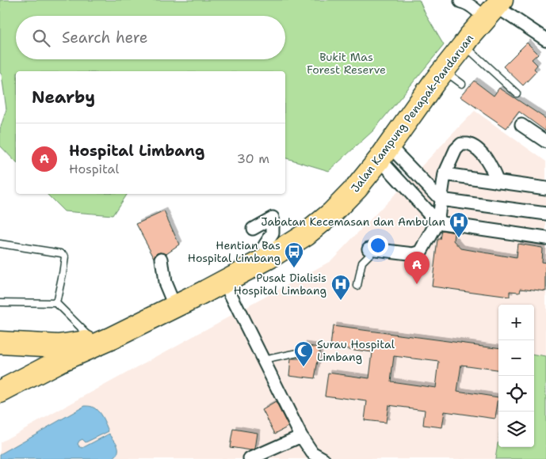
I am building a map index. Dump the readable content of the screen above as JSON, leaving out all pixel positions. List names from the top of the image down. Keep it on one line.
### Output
{"streets":{"highway":["Jalan Kampung Penapak-Pandaruan"]},"parks":["Bukit Mas Forest Reserve"],"places":{"hospital":["Jabatan Kecemasan dan Ambulan","Pusat Dialisis Hospital Limbang"],"bus stop":["Hentian Bas Hospital Limbang"],"mosque":["Surau Hospital Limbang"]},"page":{"search":"Search here","heading":"Nearby","list":[{"mark":"A","name":"Hospital Limbang","note":"Hospital","value":"30 m"}],"pins":"A","map_buttons":["+","−"]}}
